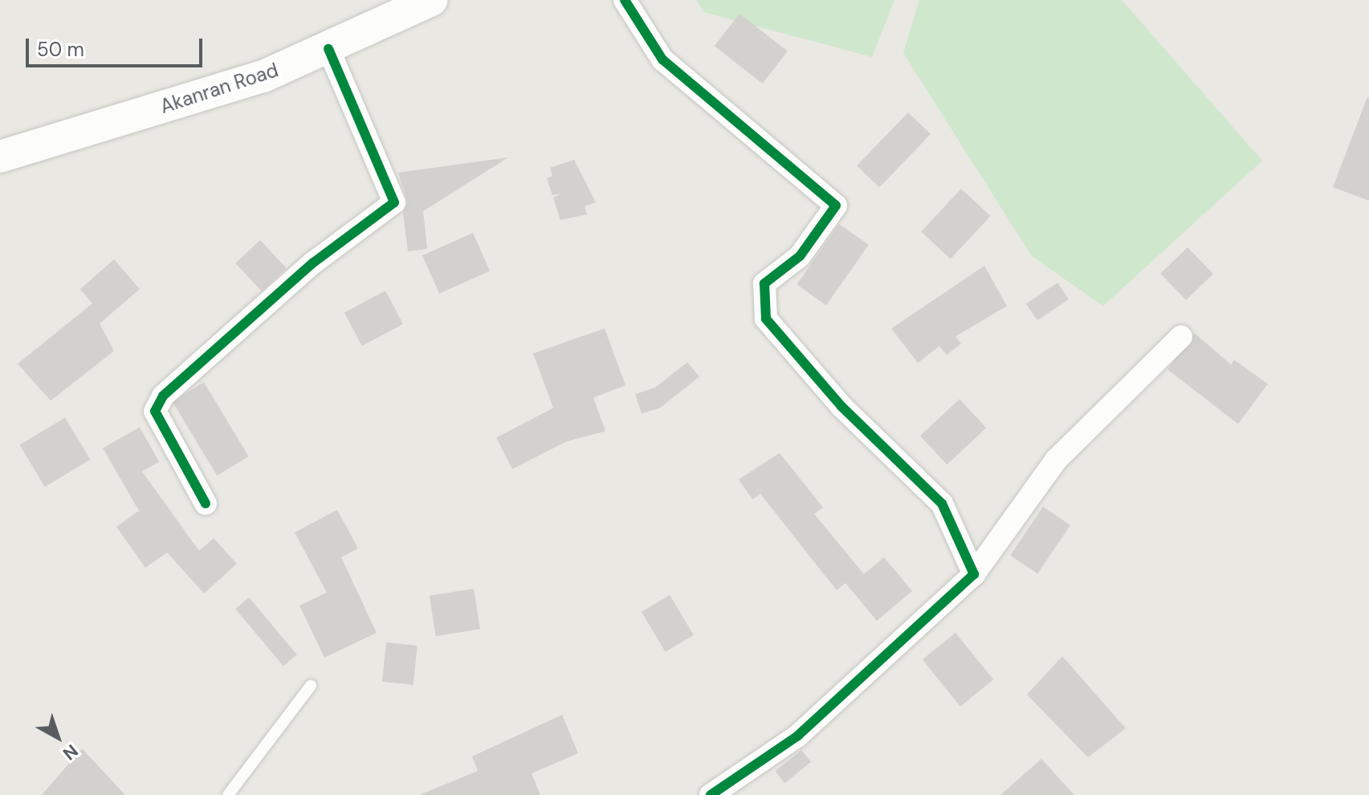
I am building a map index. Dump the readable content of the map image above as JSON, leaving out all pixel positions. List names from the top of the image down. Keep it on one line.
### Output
{"streets":{"main road":["Akanran Road"]},"scale_bar":"50 m","north":"bottom right"}
